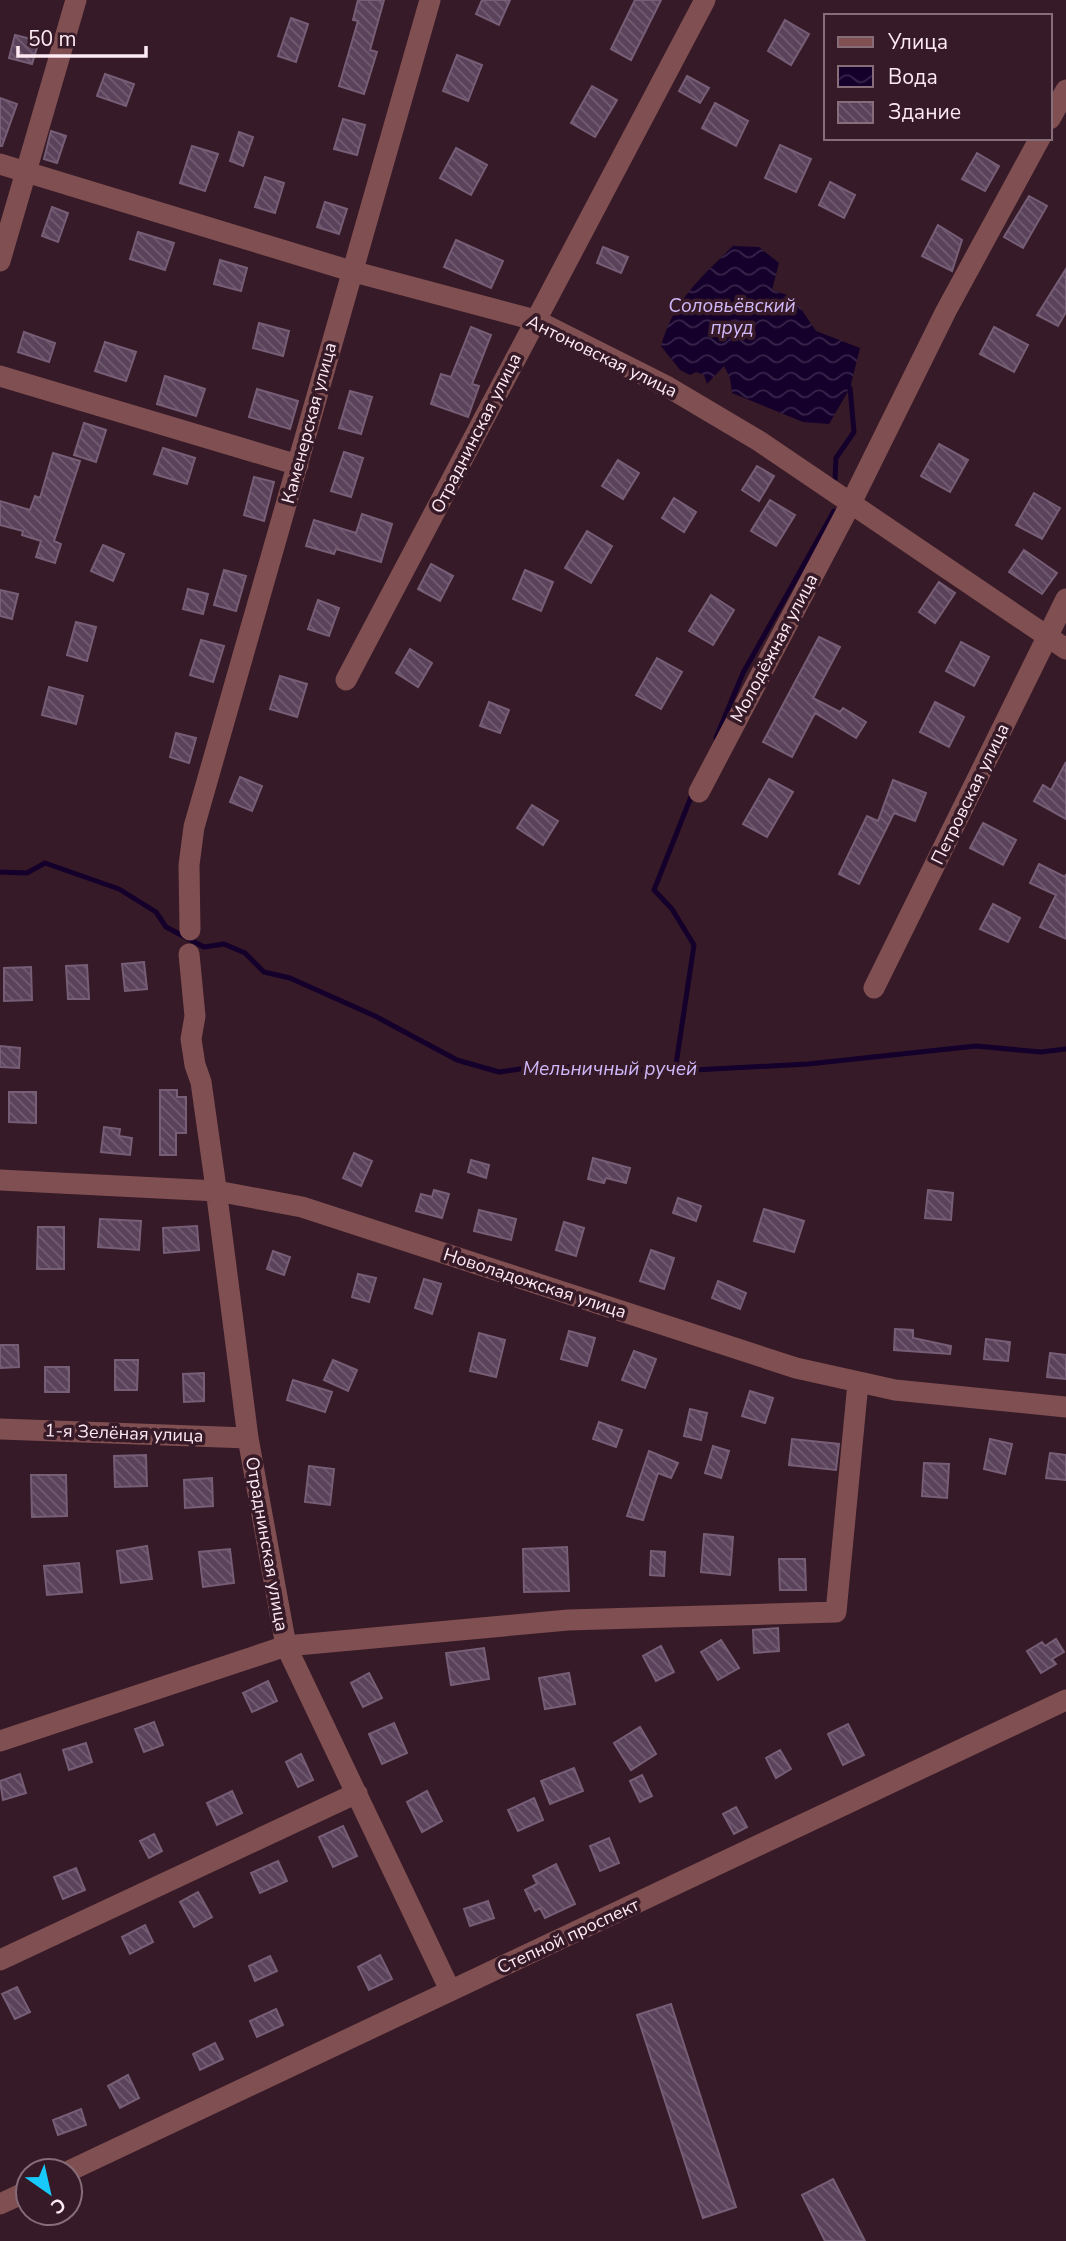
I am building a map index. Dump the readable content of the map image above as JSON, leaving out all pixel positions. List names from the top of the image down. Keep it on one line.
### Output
{"streets":{"street":["Антоновская улица","Каменерская улица","Отраднинская улица","Молодёжная улица","Петровская улица","Новоладожская улица","1-я Зелёная улица","Степной проспект"]},"crossings":[["Антоновская улица","Каменерская улица"],["Антоновская улица","Отраднинская улица"],["Антоновская улица","Молодёжная улица"],["Антоновская улица","Петровская улица"],["Отраднинская улица","Новоладожская улица"],["Отраднинская улица","1-я Зелёная улица"],["Отраднинская улица","Степной проспект"]],"water":["Соловьёвский пруд","Мельничный ручей"],"legend":["Улица","Вода","Здание"],"scale_bar":"50 m","north":"bottom right"}
